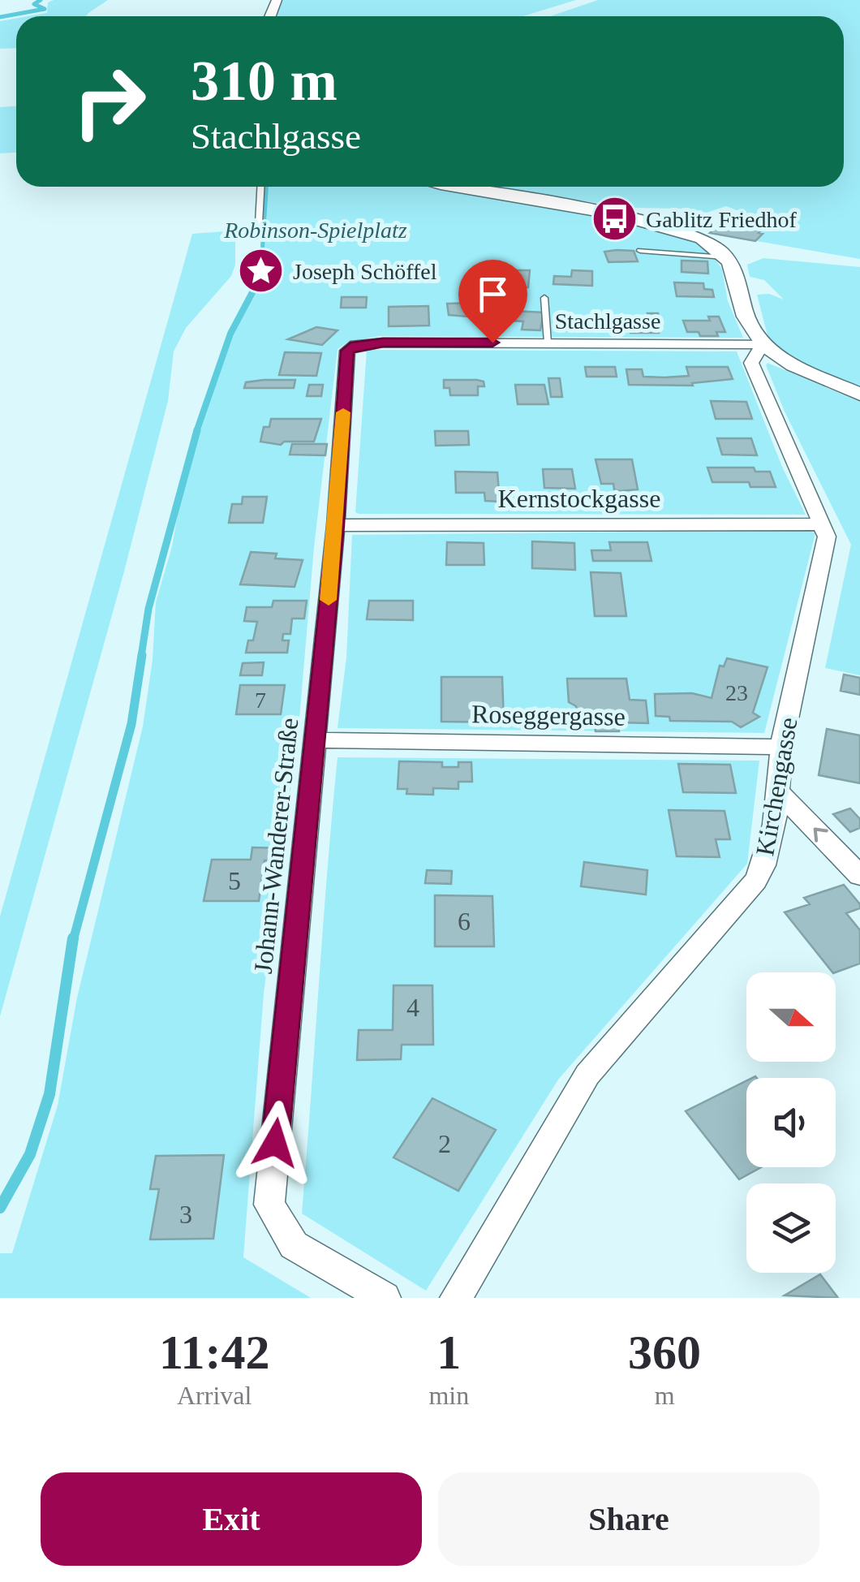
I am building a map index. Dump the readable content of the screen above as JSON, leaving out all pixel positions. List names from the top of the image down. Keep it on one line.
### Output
{"streets":{"street":["Stachlgasse","Kernstockgasse","Roseggergasse","Kirchengasse","Johann-Wanderer-Straße"]},"crossings":[["Stachlgasse","Kirchengasse"],["Stachlgasse","Johann-Wanderer-Straße"],["Kernstockgasse","Kirchengasse"],["Kernstockgasse","Johann-Wanderer-Straße"],["Roseggergasse","Kirchengasse"],["Roseggergasse","Johann-Wanderer-Straße"]],"parks":["Robinson-Spielplatz"],"places":{"bus stop":["Gablitz Friedhof"],"place":["Joseph Schöffel"]},"house_numbers":["23","7","5","6","4","2","3"],"north":"right","page":{"turn":["310 m","Stachlgasse"],"eta":["11:42","Arrival","1","min","360","m"],"buttons":["Exit","Share"]}}
